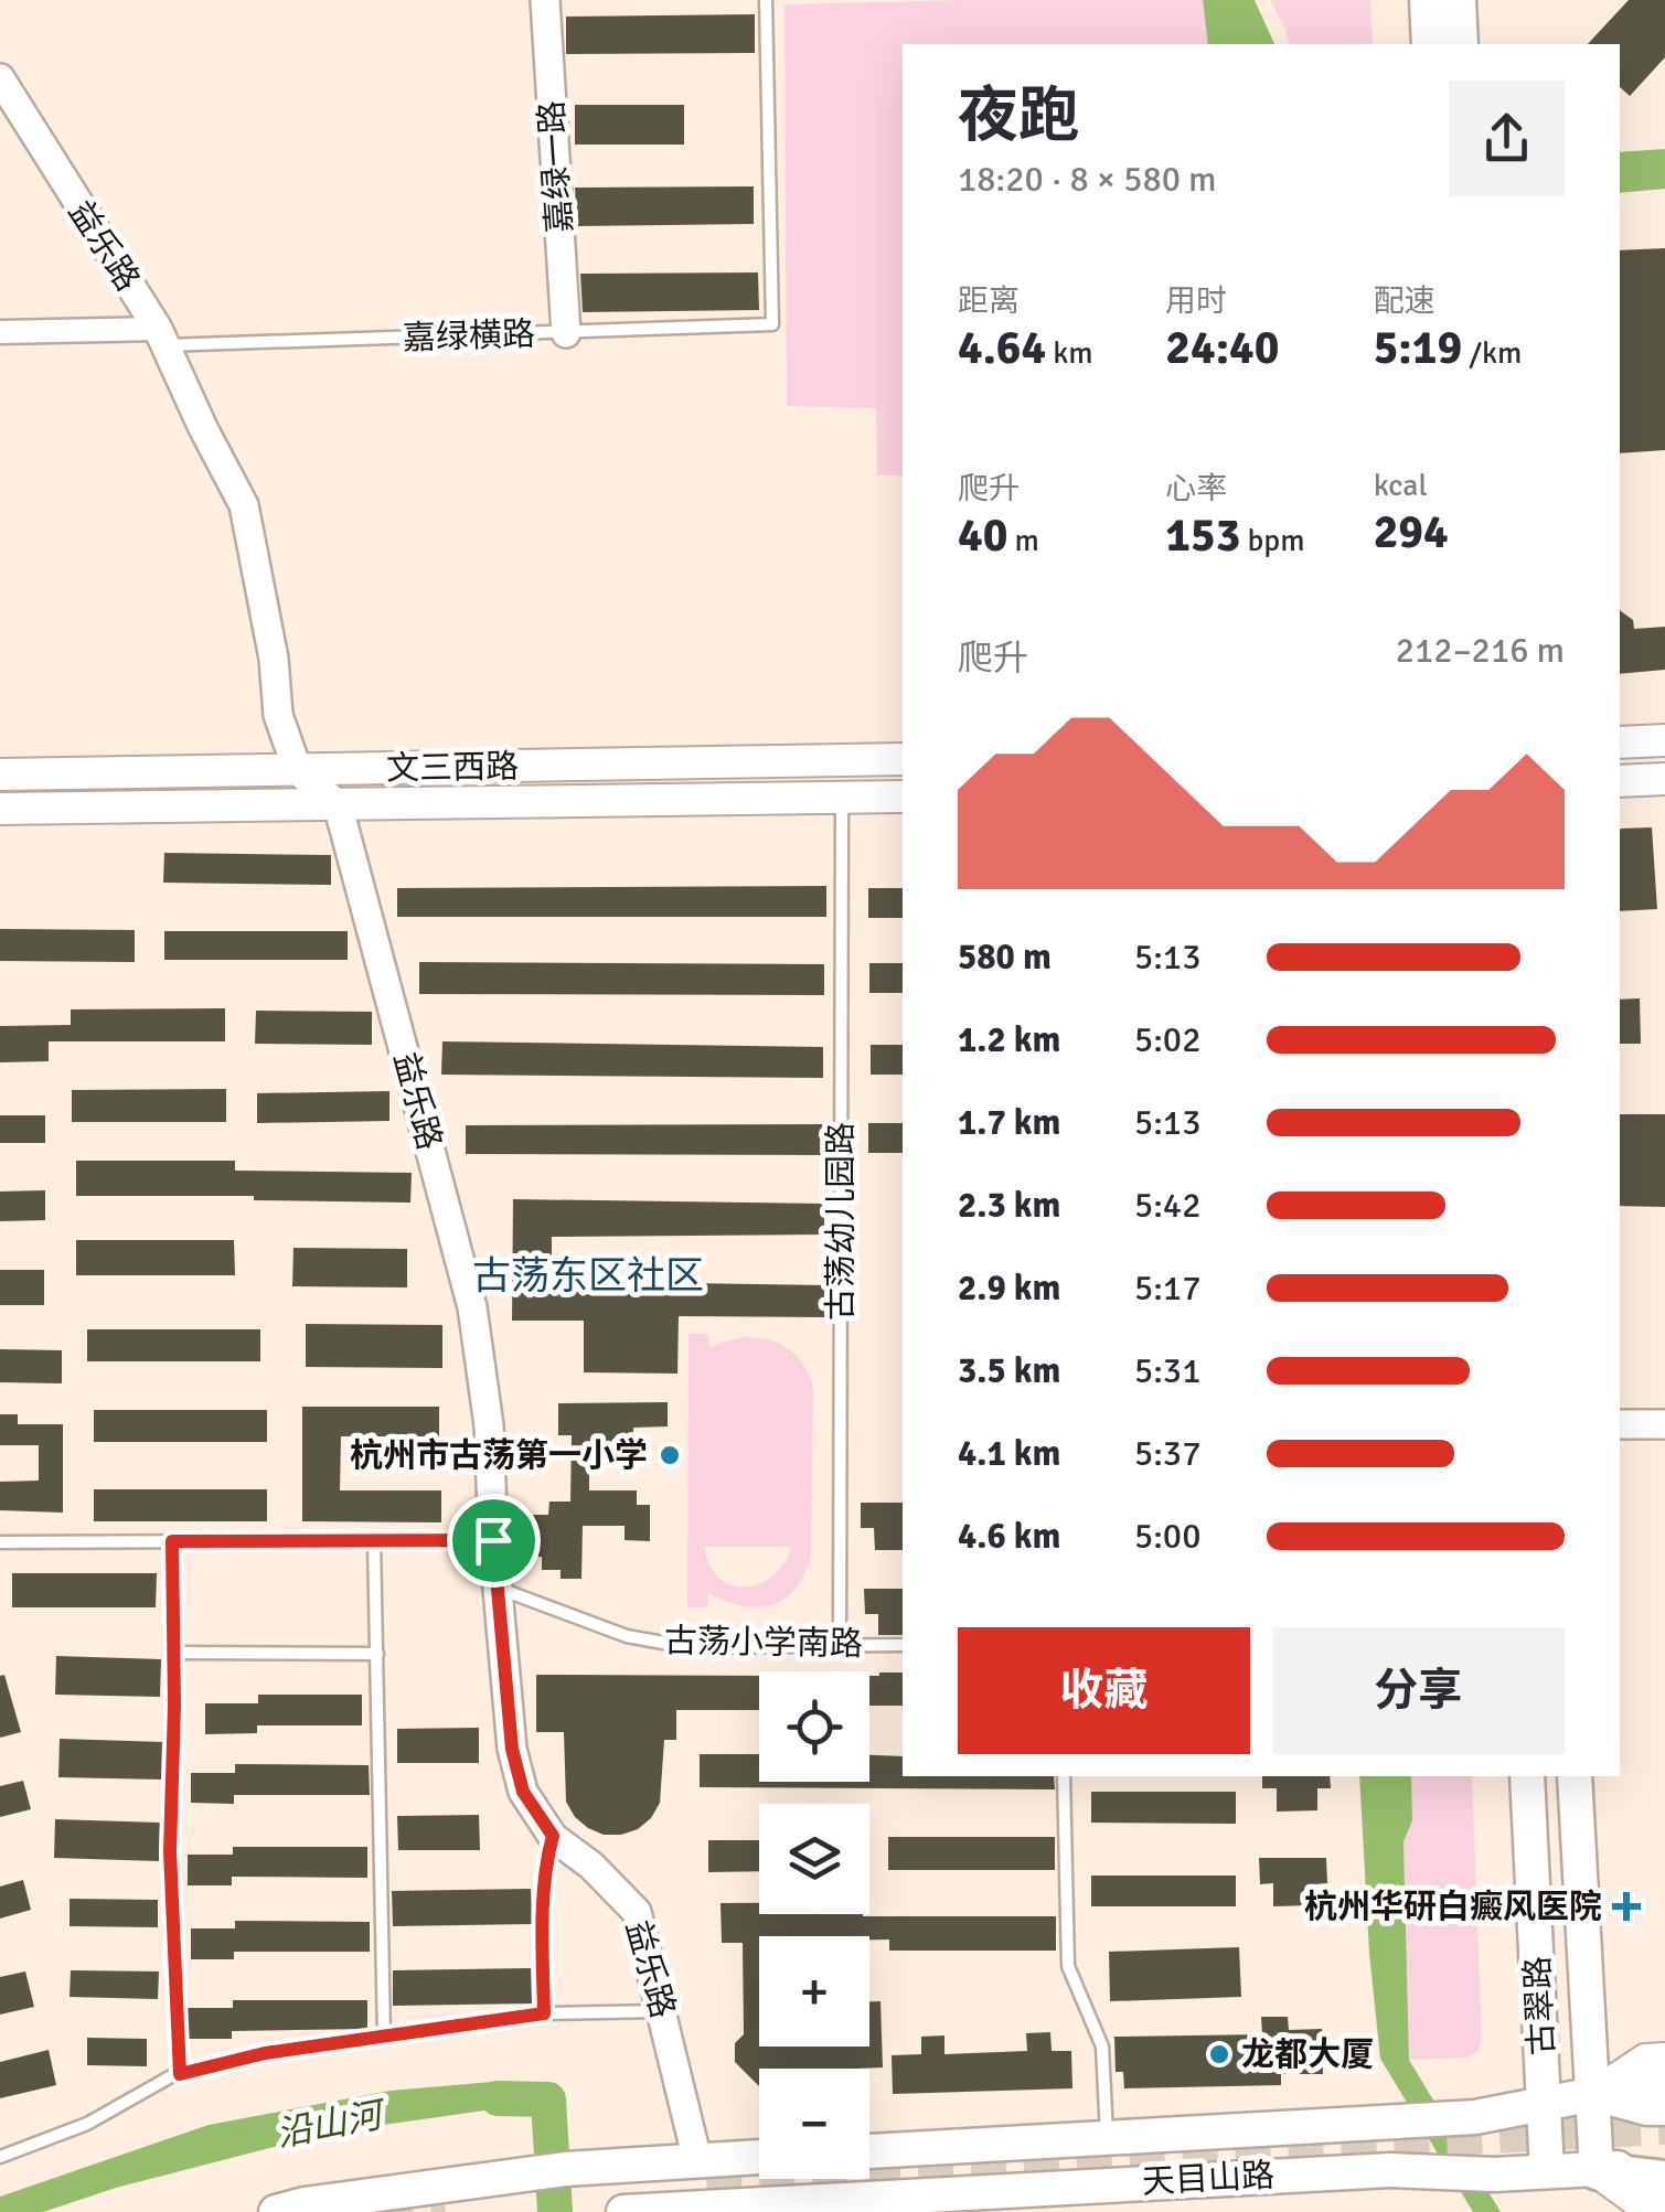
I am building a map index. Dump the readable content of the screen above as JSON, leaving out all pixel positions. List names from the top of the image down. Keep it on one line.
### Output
{"streets":{"main road":["文三西路","古翠路","天目山路"],"street":["嘉绿一路","益乐路","嘉绿横路"],"lane":["古荡幼儿园路","古荡小学南路"]},"crossings":[["嘉绿一路","嘉绿横路"],["益乐路","嘉绿横路"],["益乐路","文三西路"],["益乐路","古荡小学南路"],["文三西路","古荡幼儿园路"],["古荡幼儿园路","古荡小学南路"],["古翠路","天目山路"]],"districts":["古荡东区社区"],"water":["沿山河"],"places":{"other":["杭州市古荡第一小学","龙都大厦"],"health":["杭州华研白癜风医院"]},"page":{"heading":["夜跑","18:20 · 8 × 580 m"],"stats":[["距离","4.64 km"],["用时","24:40"],["配速","5:19 /km"],["爬升","40 m"],["心率","153 bpm"],["kcal","294"]],"chart":["爬升","212–216 m"],"list":[{"name":"580 m","note":"5:13"},{"name":"1.2 km","note":"5:02"},{"name":"1.7 km","note":"5:13"},{"name":"2.3 km","note":"5:42"},{"name":"2.9 km","note":"5:17"},{"name":"3.5 km","note":"5:31"},{"name":"4.1 km","note":"5:37"},{"name":"4.6 km","note":"5:00"}],"buttons":["收藏","分享"],"map_buttons":["+","−"]}}
